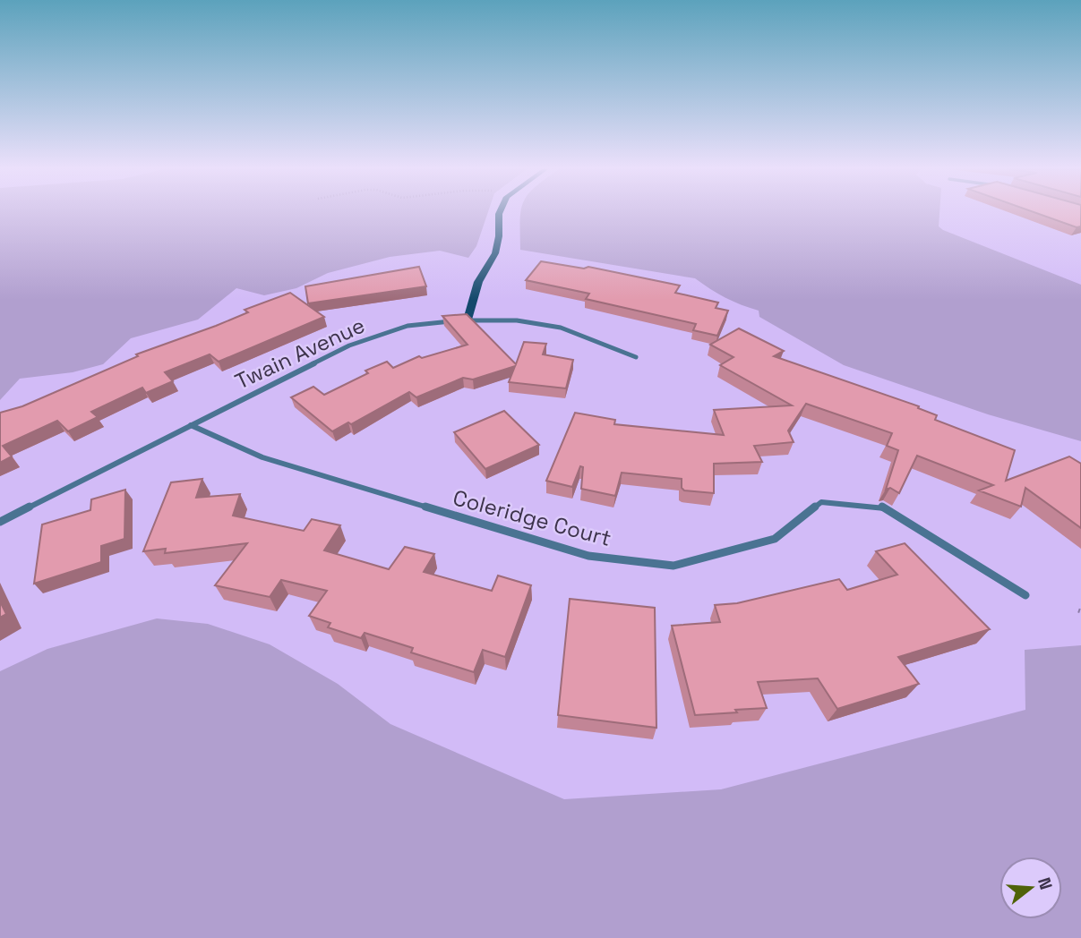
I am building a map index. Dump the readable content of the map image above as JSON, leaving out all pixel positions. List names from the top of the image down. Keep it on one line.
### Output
{"streets":{"street":["Twain Avenue","Coleridge Court"]},"crossings":[["Twain Avenue","Coleridge Court"]],"north":"right"}
